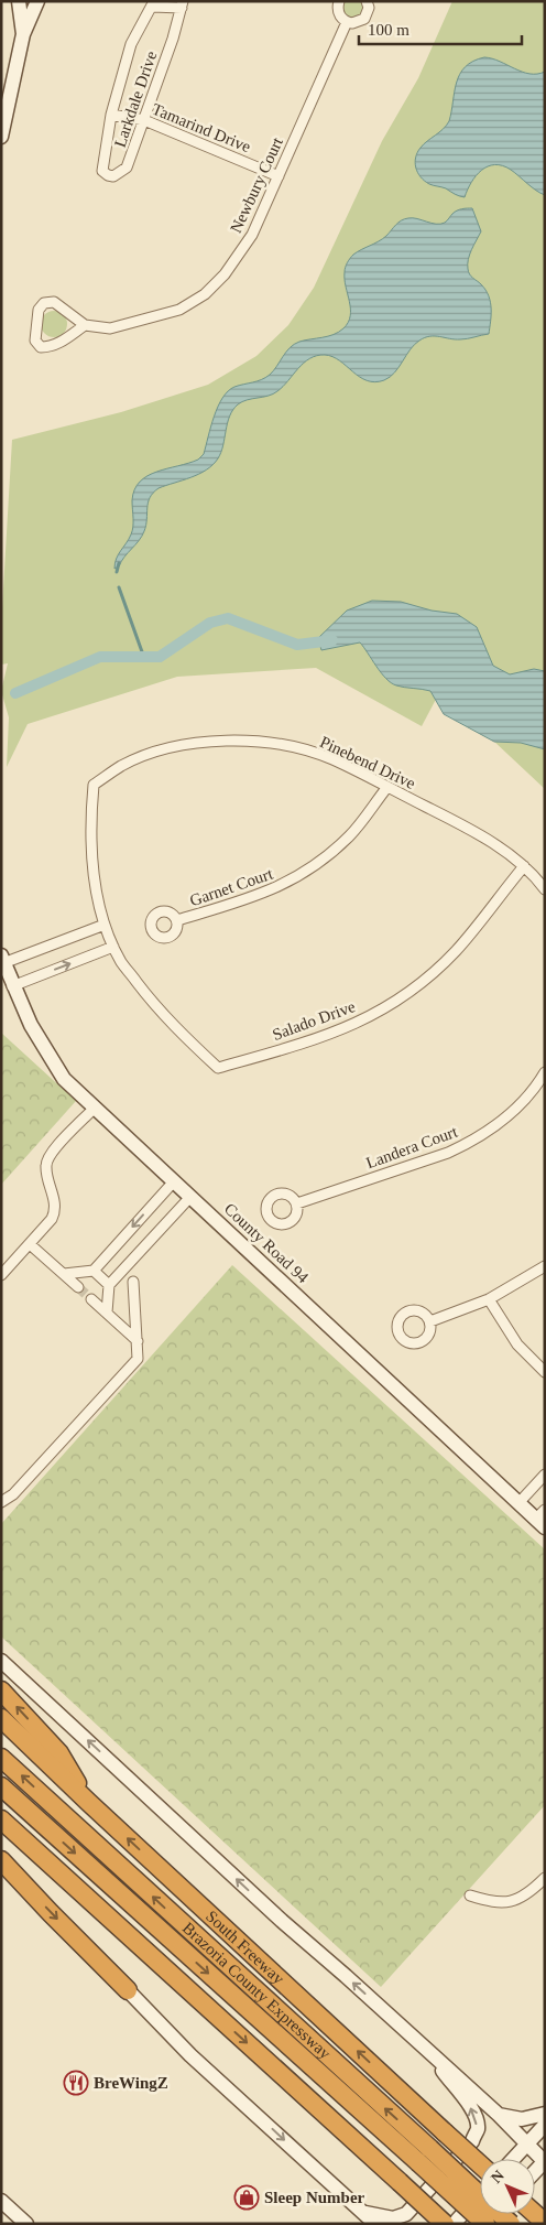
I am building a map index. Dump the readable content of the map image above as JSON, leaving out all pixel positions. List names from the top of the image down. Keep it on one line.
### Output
{"streets":{"highway":["South Freeway","Brazoria County Expressway"],"main road":["County Road 94"],"street":["Larkdale Drive","Tamarind Drive","Newbury Court","Pinebend Drive","Garnet Court","Salado Drive","Landera Court"]},"crossings":[["Larkdale Drive","Tamarind Drive"],["Tamarind Drive","Newbury Court"],["Pinebend Drive","Garnet Court"],["Pinebend Drive","Salado Drive"]],"places":{"restaurant":["BreWingZ"],"shop":["Sleep Number"]},"scale_bar":"100 m","north":"top left"}
